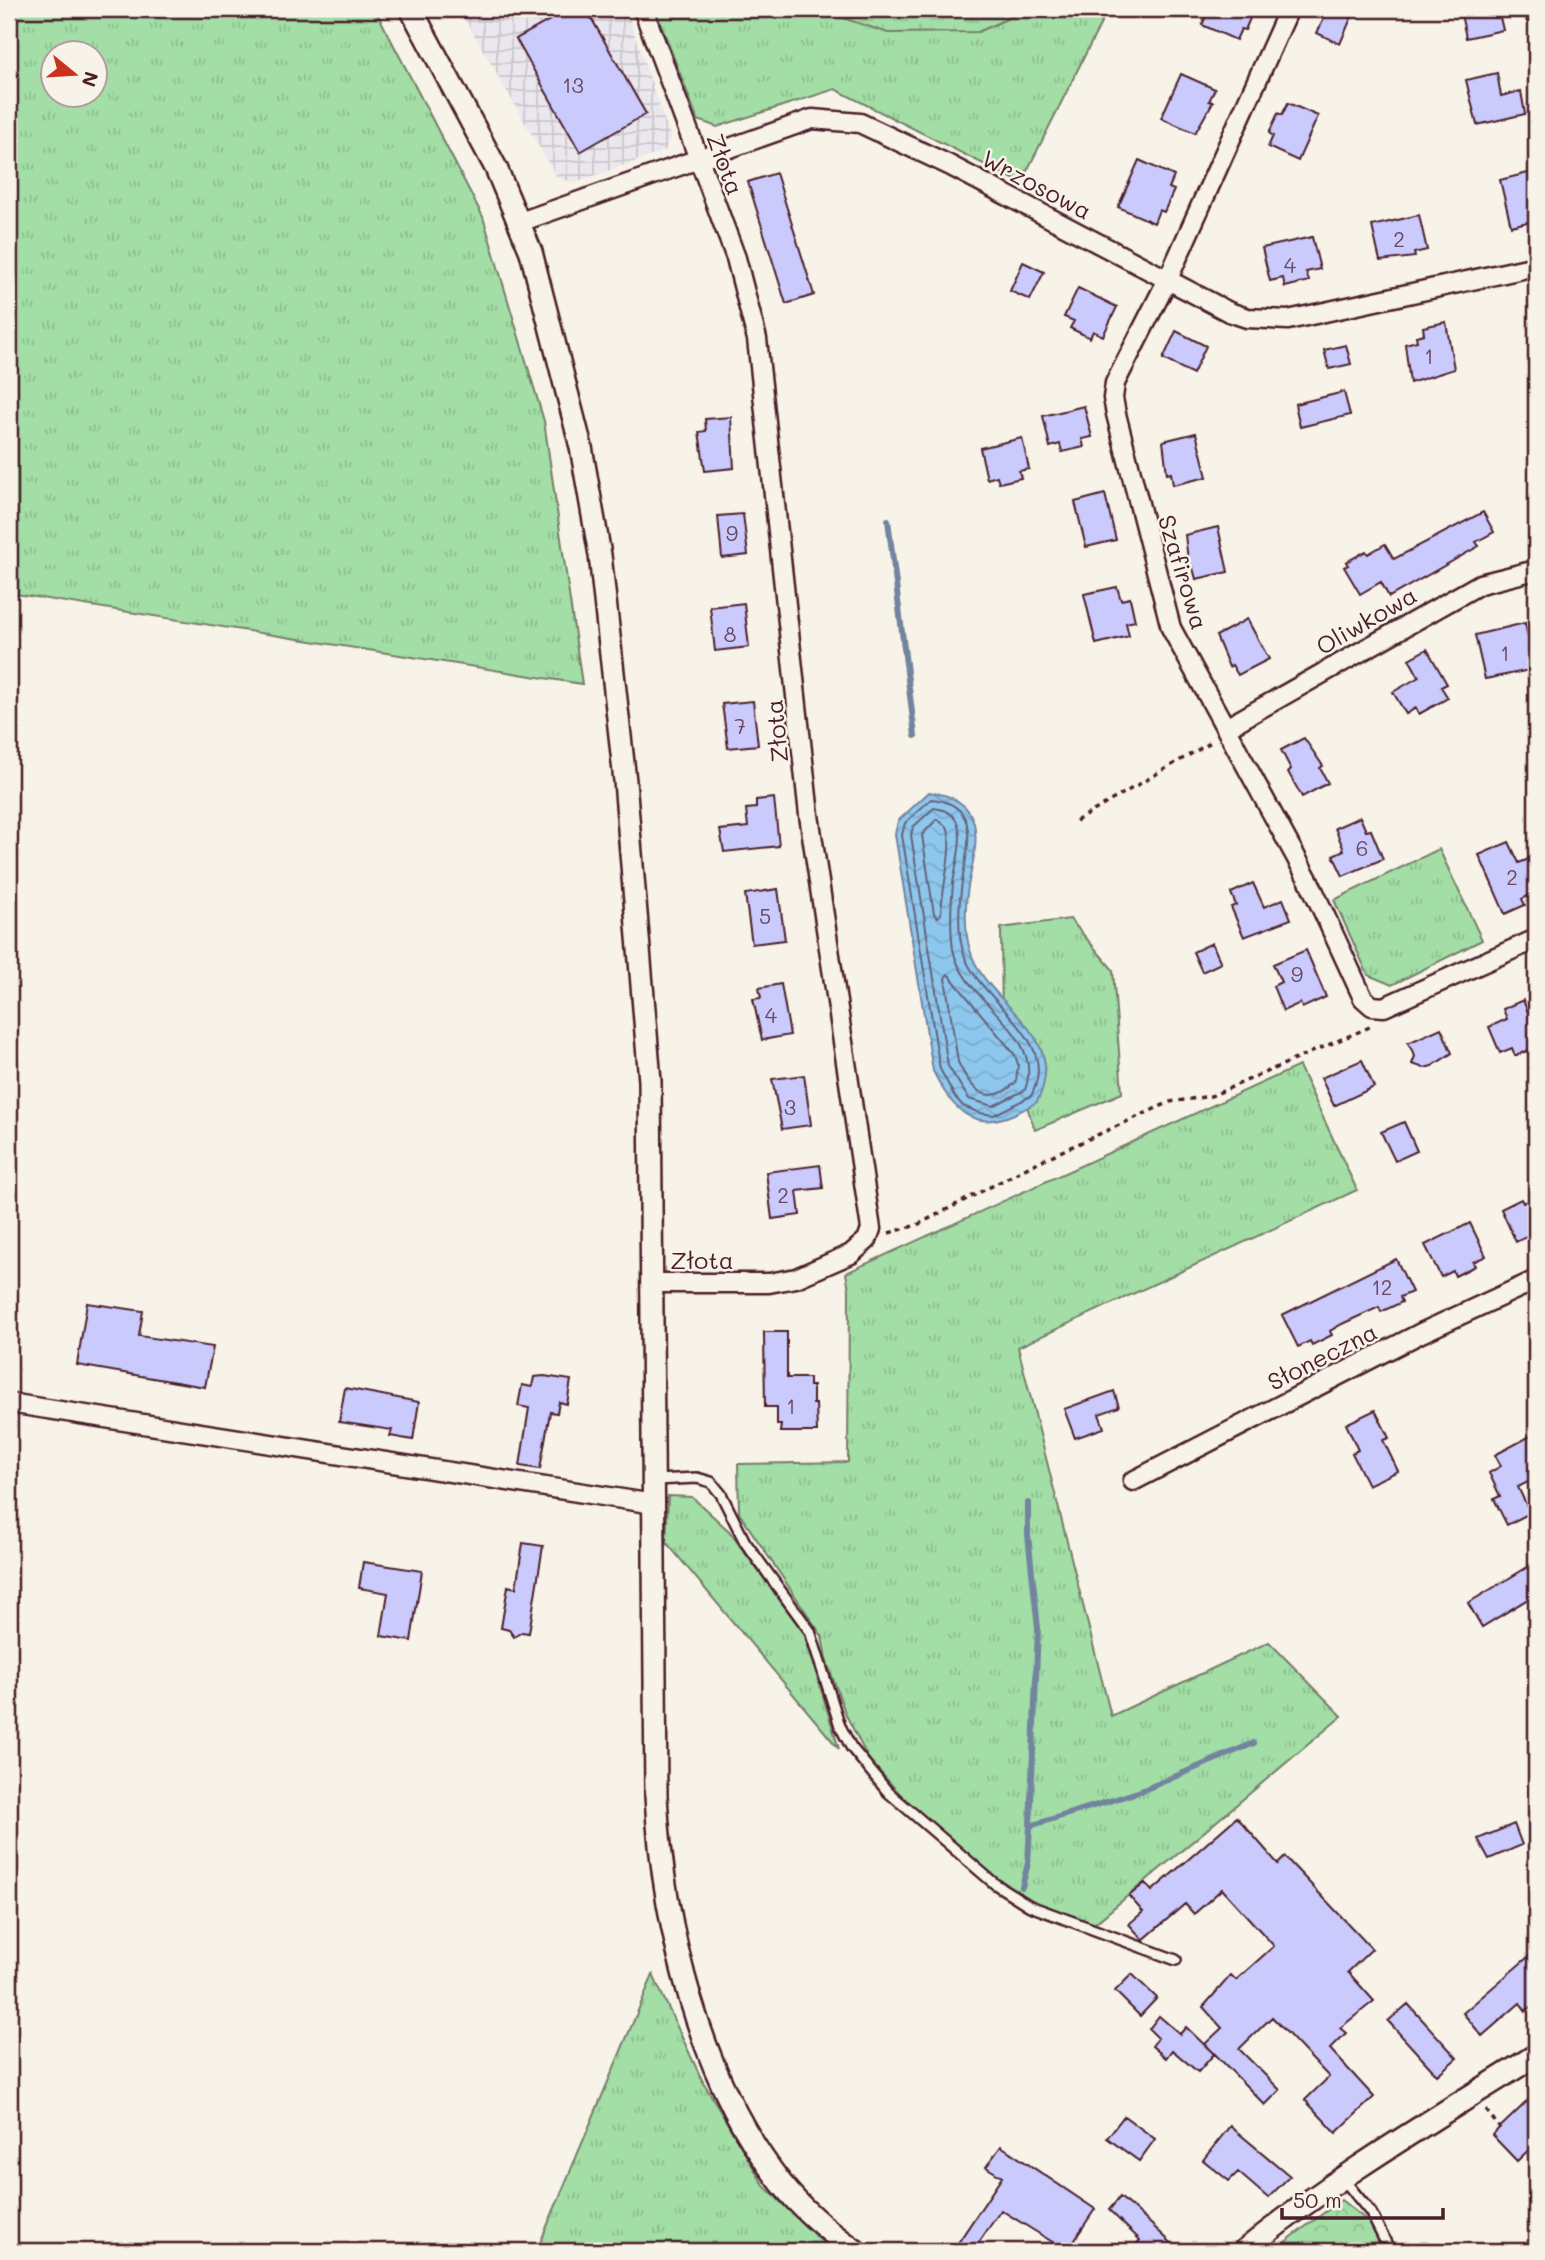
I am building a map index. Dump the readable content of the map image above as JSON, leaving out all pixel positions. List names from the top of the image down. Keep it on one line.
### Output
{"streets":{"street":["Złota","Wrzosowa","Szafirowa","Oliwkowa","Słoneczna"]},"crossings":[["Złota","Wrzosowa"],["Wrzosowa","Szafirowa"],["Szafirowa","Oliwkowa"]],"house_numbers":["13","2","4","1","9","8","1","7","6","2","5","9","4","3","2","12","1"],"scale_bar":"50 m","north":"right"}
